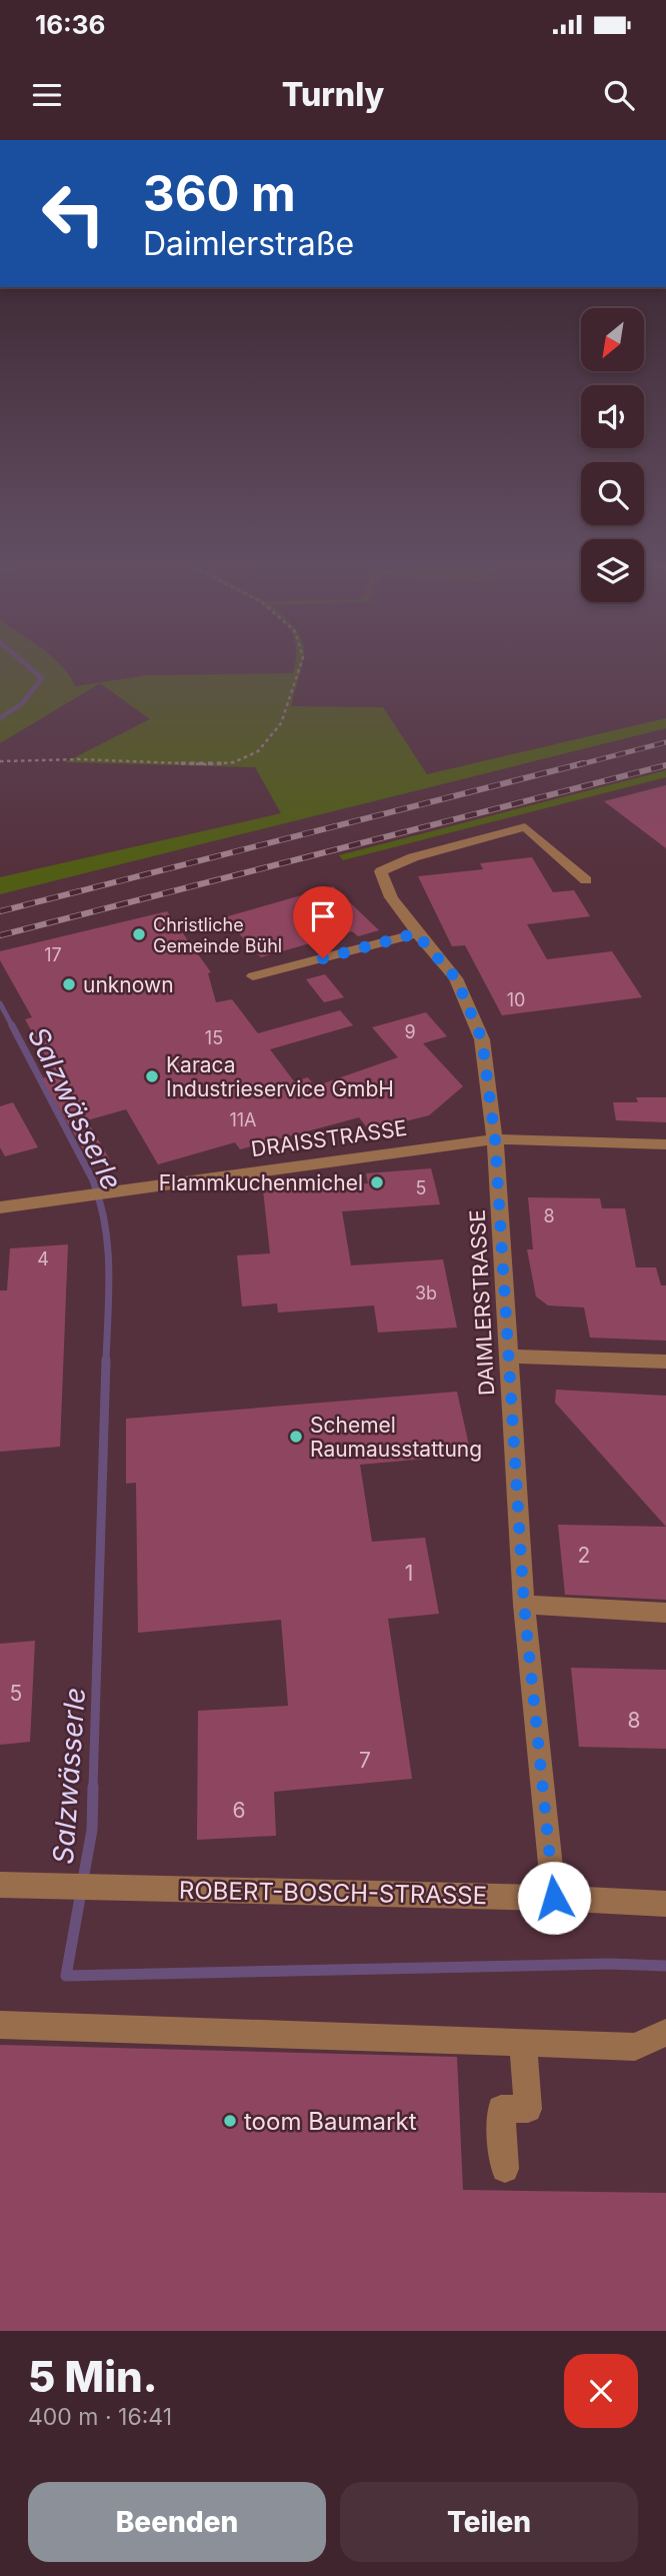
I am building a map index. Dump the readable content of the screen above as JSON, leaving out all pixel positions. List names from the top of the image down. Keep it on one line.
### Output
{"streets":{"street":["DRAISSTRASSE","DAIMLERSTRASSE","ROBERT-BOSCH-STRASSE"]},"crossings":[["DRAISSTRASSE","DAIMLERSTRASSE"],["DAIMLERSTRASSE","ROBERT-BOSCH-STRASSE"]],"water":["Salzwässerle"],"places":["Christliche Gemeinde Bühl","unknown","Karaca Industrieservice GmbH","Flammkuchenmichel","Schemel Raumausstattung","toom Baumarkt"],"house_numbers":["17","10","9","15","11A","5","8","4","3b","2","1","5","8","7","6"],"north":"bottom left","page":{"status":"16:36","header":"Turnly","turn":["360 m","Daimlerstraße"],"heading":["5 Min.","400 m · 16:41"],"buttons":["Beenden","Teilen"]}}
